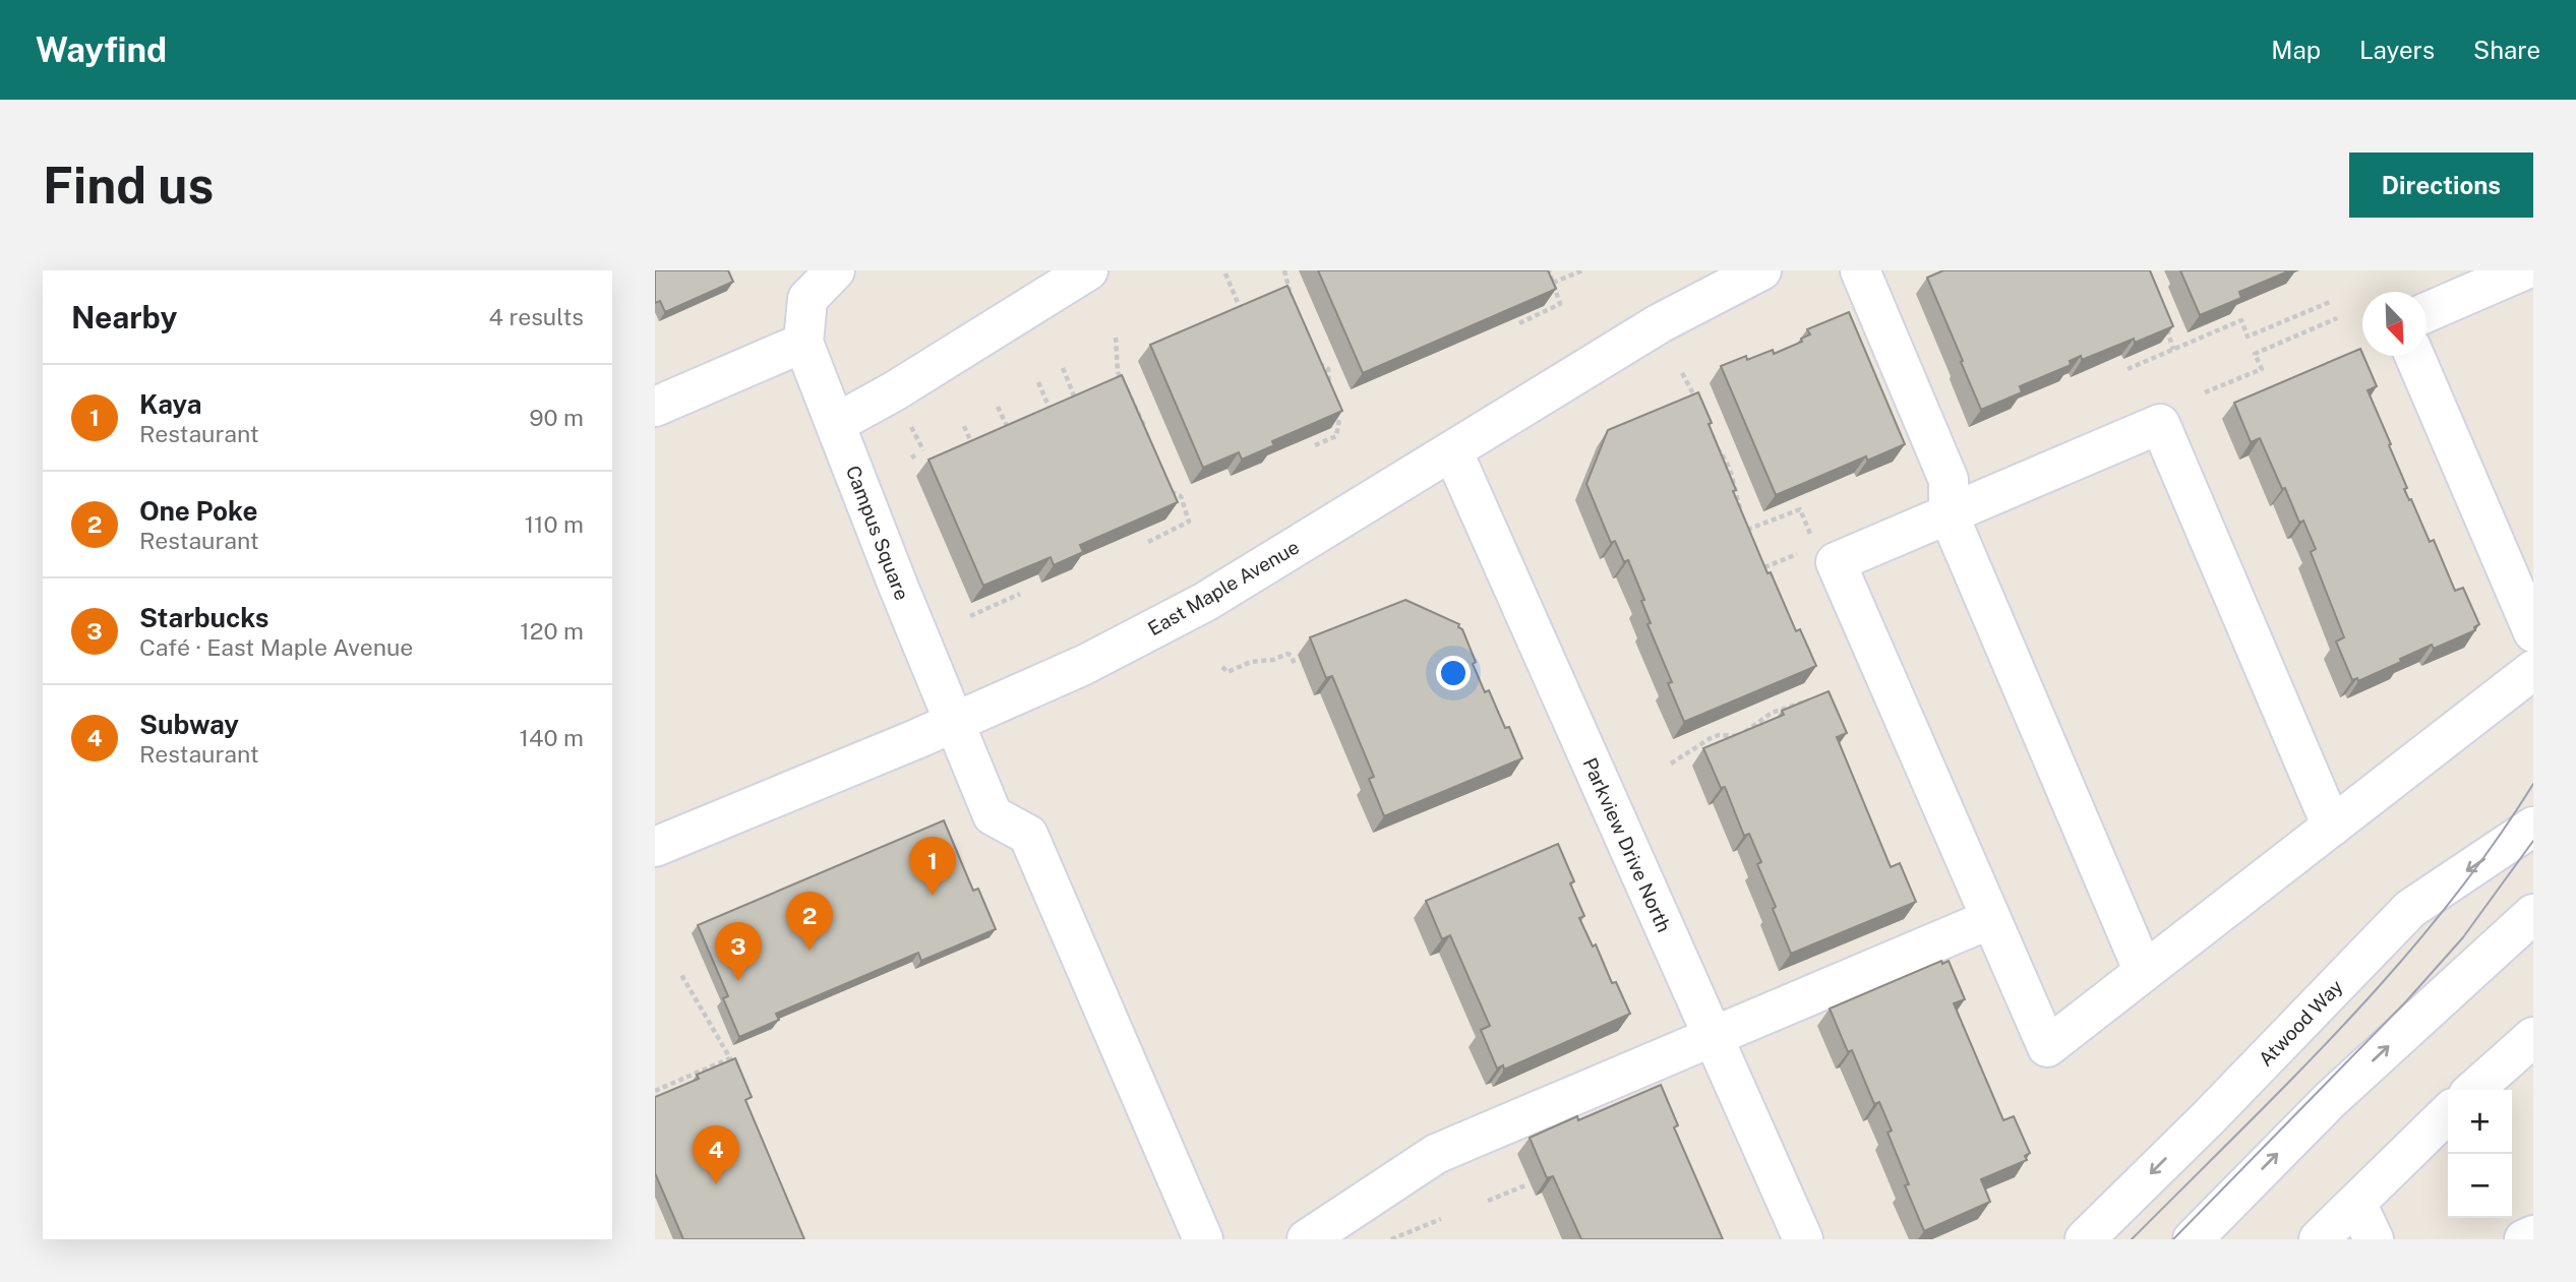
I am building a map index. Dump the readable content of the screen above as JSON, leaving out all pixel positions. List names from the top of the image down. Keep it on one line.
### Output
{"streets":{"street":["Campus Square","East Maple Avenue","Parkview Drive North","Atwood Way"]},"crossings":[["Campus Square","East Maple Avenue"],["East Maple Avenue","Parkview Drive North"]],"north":"bottom right","page":{"header":"Wayfind","nav":["Map","Layers","Share"],"buttons":"Directions","title":"Find us","heading":["Nearby","4 results"],"list":[{"mark":"1","name":"Kaya","note":"Restaurant","value":"90 m"},{"mark":"2","name":"One Poke","note":"Restaurant","value":"110 m"},{"mark":"3","name":"Starbucks","note":"Café · East Maple Avenue","value":"120 m"},{"mark":"4","name":"Subway","note":"Restaurant","value":"140 m"}],"pins":["1","2","3","4"],"map_buttons":["+","−"]}}
